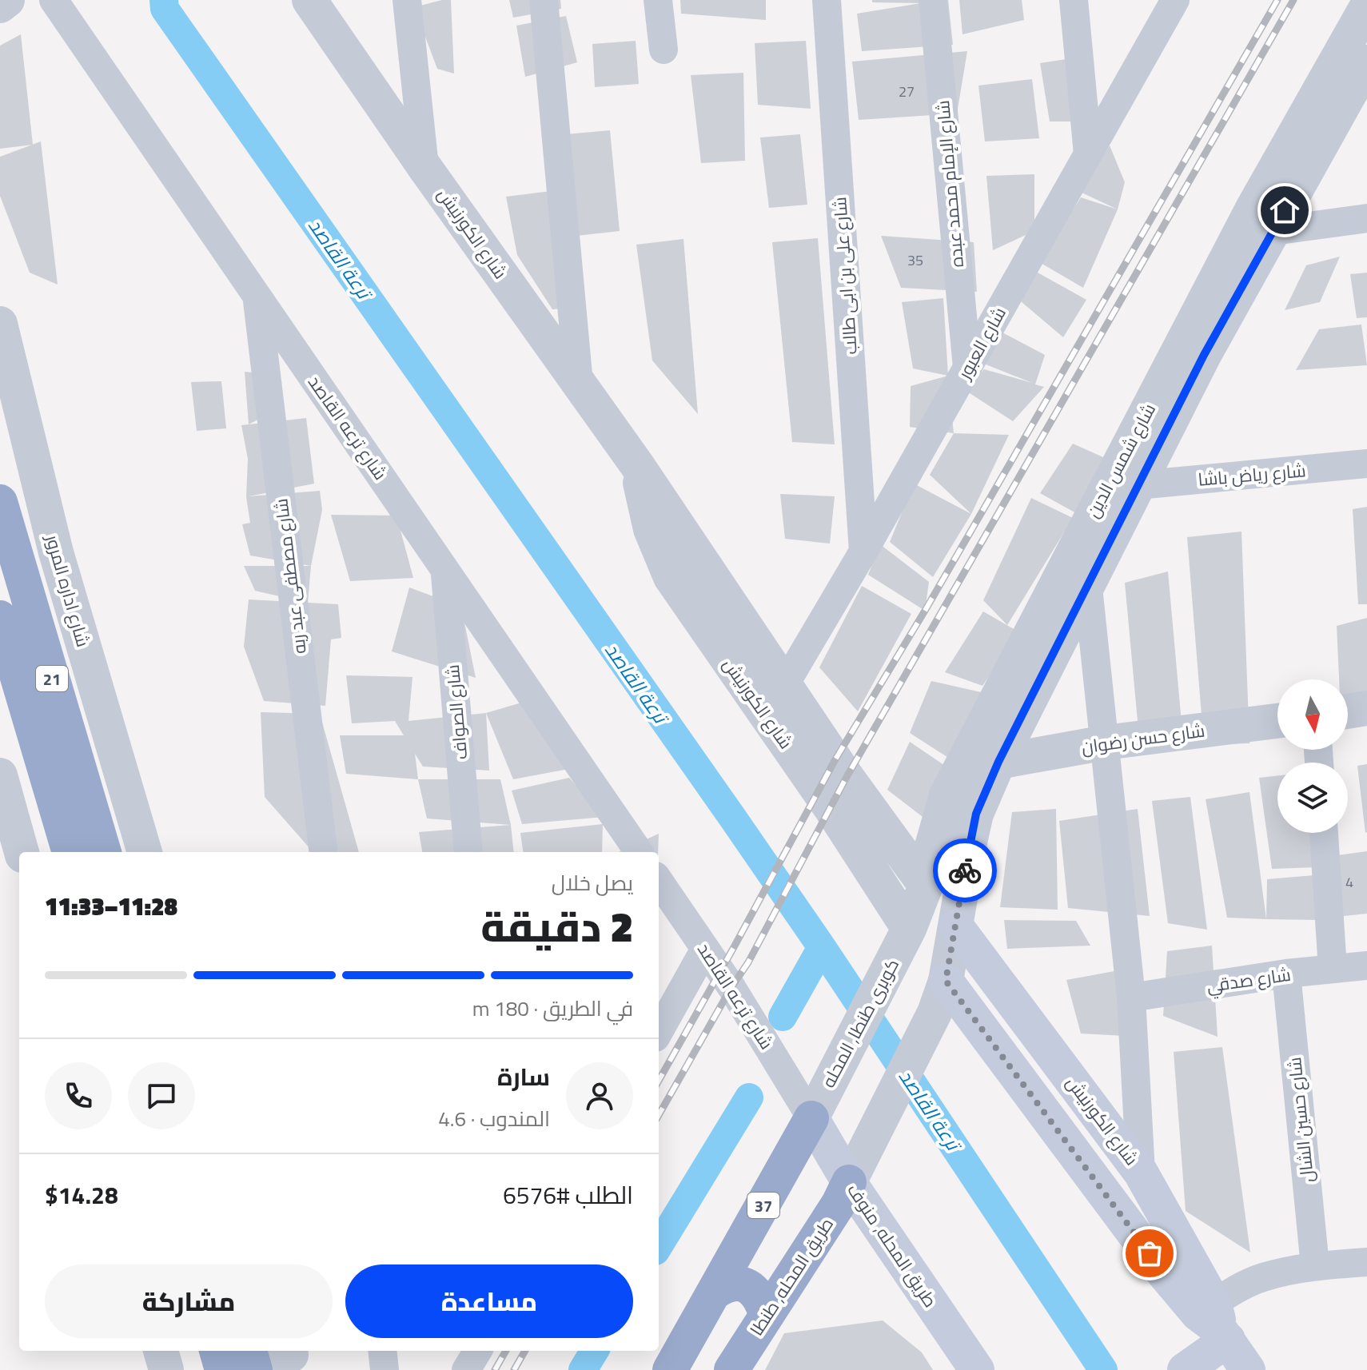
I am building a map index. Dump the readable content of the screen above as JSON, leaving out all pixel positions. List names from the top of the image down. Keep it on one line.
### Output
{"streets":{"highway":["21","37","طريق المحله, طنطا"],"main road":["شارع الكورنيش","طريق المحله, منوف"],"street":["شارع الإمام محمد عبده","شارع على بن ابى طالب","شارع العبور","شارع ترعه القاصد","شارع شمس الدين","شارع رياض باشا","شارع مصطفى عبد ربه","شارع اداره المرور","شارع الصواف","شارع حسن رضوان","شارع صدقي","كوبرى طنطا, المحله","شارع حسين الشال"]},"crossings":[["شارع الإمام محمد عبده","شارع العبور"],["شارع الكورنيش","شارع العبور"],["شارع الكورنيش","شارع شمس الدين"],["شارع الكورنيش","كوبرى طنطا, المحله"],["شارع على بن ابى طالب","شارع العبور"],["شارع ترعه القاصد","شارع مصطفى عبد ربه"],["شارع ترعه القاصد","شارع الصواف"],["شارع ترعه القاصد","كوبرى طنطا, المحله"],["شارع ترعه القاصد","37"],["شارع ترعه القاصد","طريق المحله, منوف"],["شارع شمس الدين","شارع رياض باشا"],["شارع شمس الدين","شارع حسن رضوان"],["شارع شمس الدين","كوبرى طنطا, المحله"],["شارع صدقي","شارع حسين الشال"],["كوبرى طنطا, المحله","37"],["كوبرى طنطا, المحله","طريق المحله, منوف"],["37","طريق المحله, منوف"],["طريق المحله, منوف","طريق المحله, طنطا"]],"water":["ترعة القاصد"],"house_numbers":["27","35","4"],"north":"bottom","page":{"heading":["2 دقيقة","يصل خلال","11:28–11:33"],"panel":["سارة","المندوب · 4.6","الطلب #6576","$14.28"],"bar":"في الطريق · 180 m","buttons":["مساعدة","مشاركة"]}}
